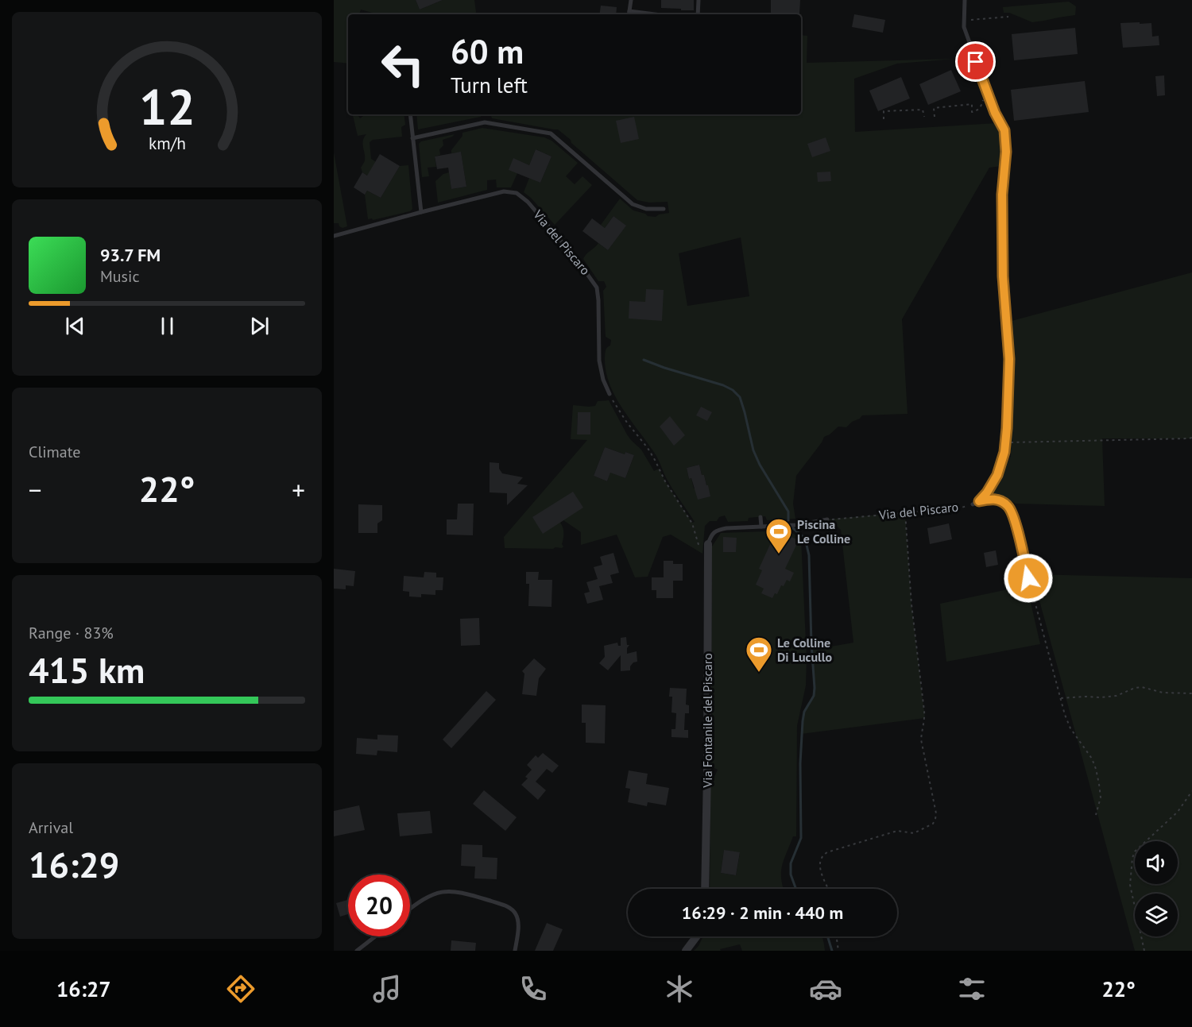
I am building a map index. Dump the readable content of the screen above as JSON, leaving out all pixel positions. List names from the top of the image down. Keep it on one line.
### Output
{"streets":{"street":["Via Fontanile del Piscaro"],"lane":["Via del Piscaro"]},"places":{"sports":["Piscina Le Colline","Le Colline Di Lucullo"]},"page":{"turn":["60 m","Turn left"],"song":["93.7 FM","Music"],"tile":["Climate",["Range · 83%","415 km"],["Arrival","16:29"]],"heat":["−","22°","+"],"limit":"20","trip":"16:29 · 2 min · 440 m","tabs":["16:27","22°"],"gauge":["12","km/h"]}}
